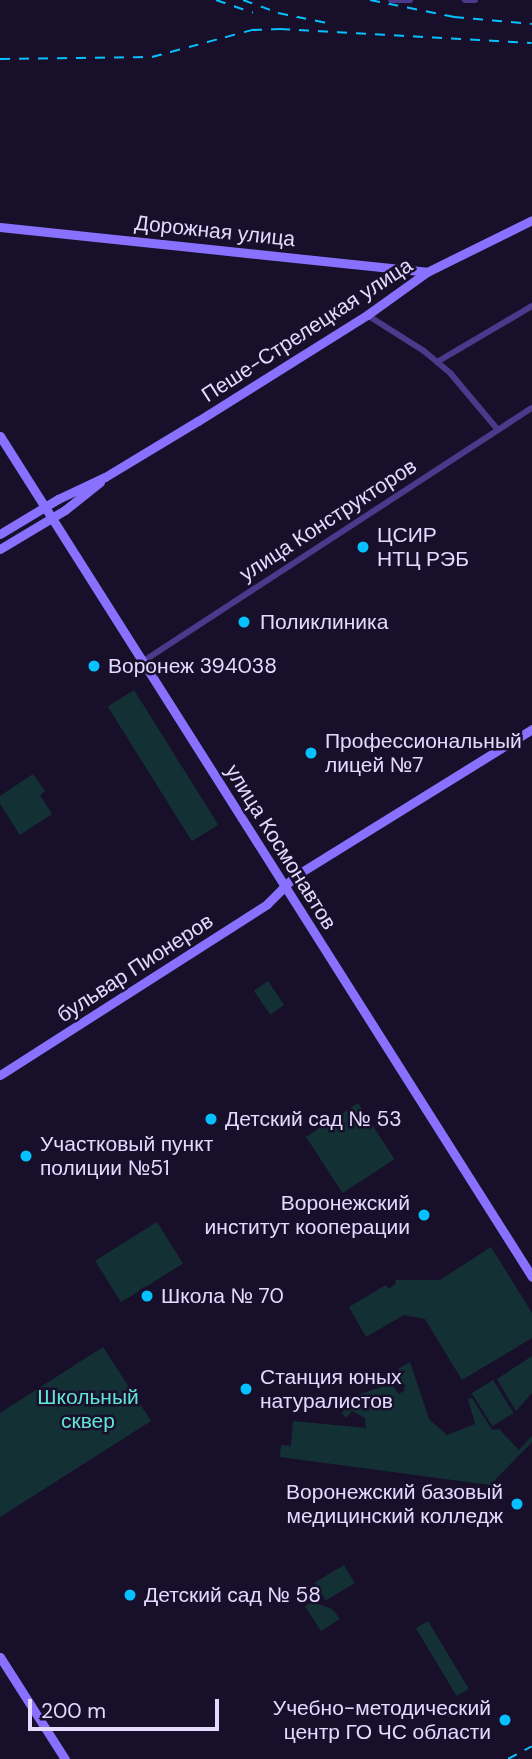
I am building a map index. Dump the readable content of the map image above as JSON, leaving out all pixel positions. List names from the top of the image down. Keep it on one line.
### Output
{"streets":{"street":["Дорожная улица","Пеше-Стрелецкая улица","улица Конструкторов","улица Космонавтов","бульвар Пионеров"]},"crossings":[["Дорожная улица","Пеше-Стрелецкая улица"],["Пеше-Стрелецкая улица","улица Космонавтов"],["улица Конструкторов","улица Космонавтов"],["улица Космонавтов","бульвар Пионеров"]],"parks":["Школьный сквер"],"places":["ЦСИР НТЦ РЭБ","Поликлиника","Воронеж 394038","Профессиональный лицей №7","Детский сад № 53","Участковый пункт полиции №51","Воронежский институт кооперации","Школа № 70","Станция юных натуралистов","Воронежский базовый медицинский колледж","Детский сад № 58","Учебно-методический центр ГО ЧС области"],"scale_bar":"200 m"}
